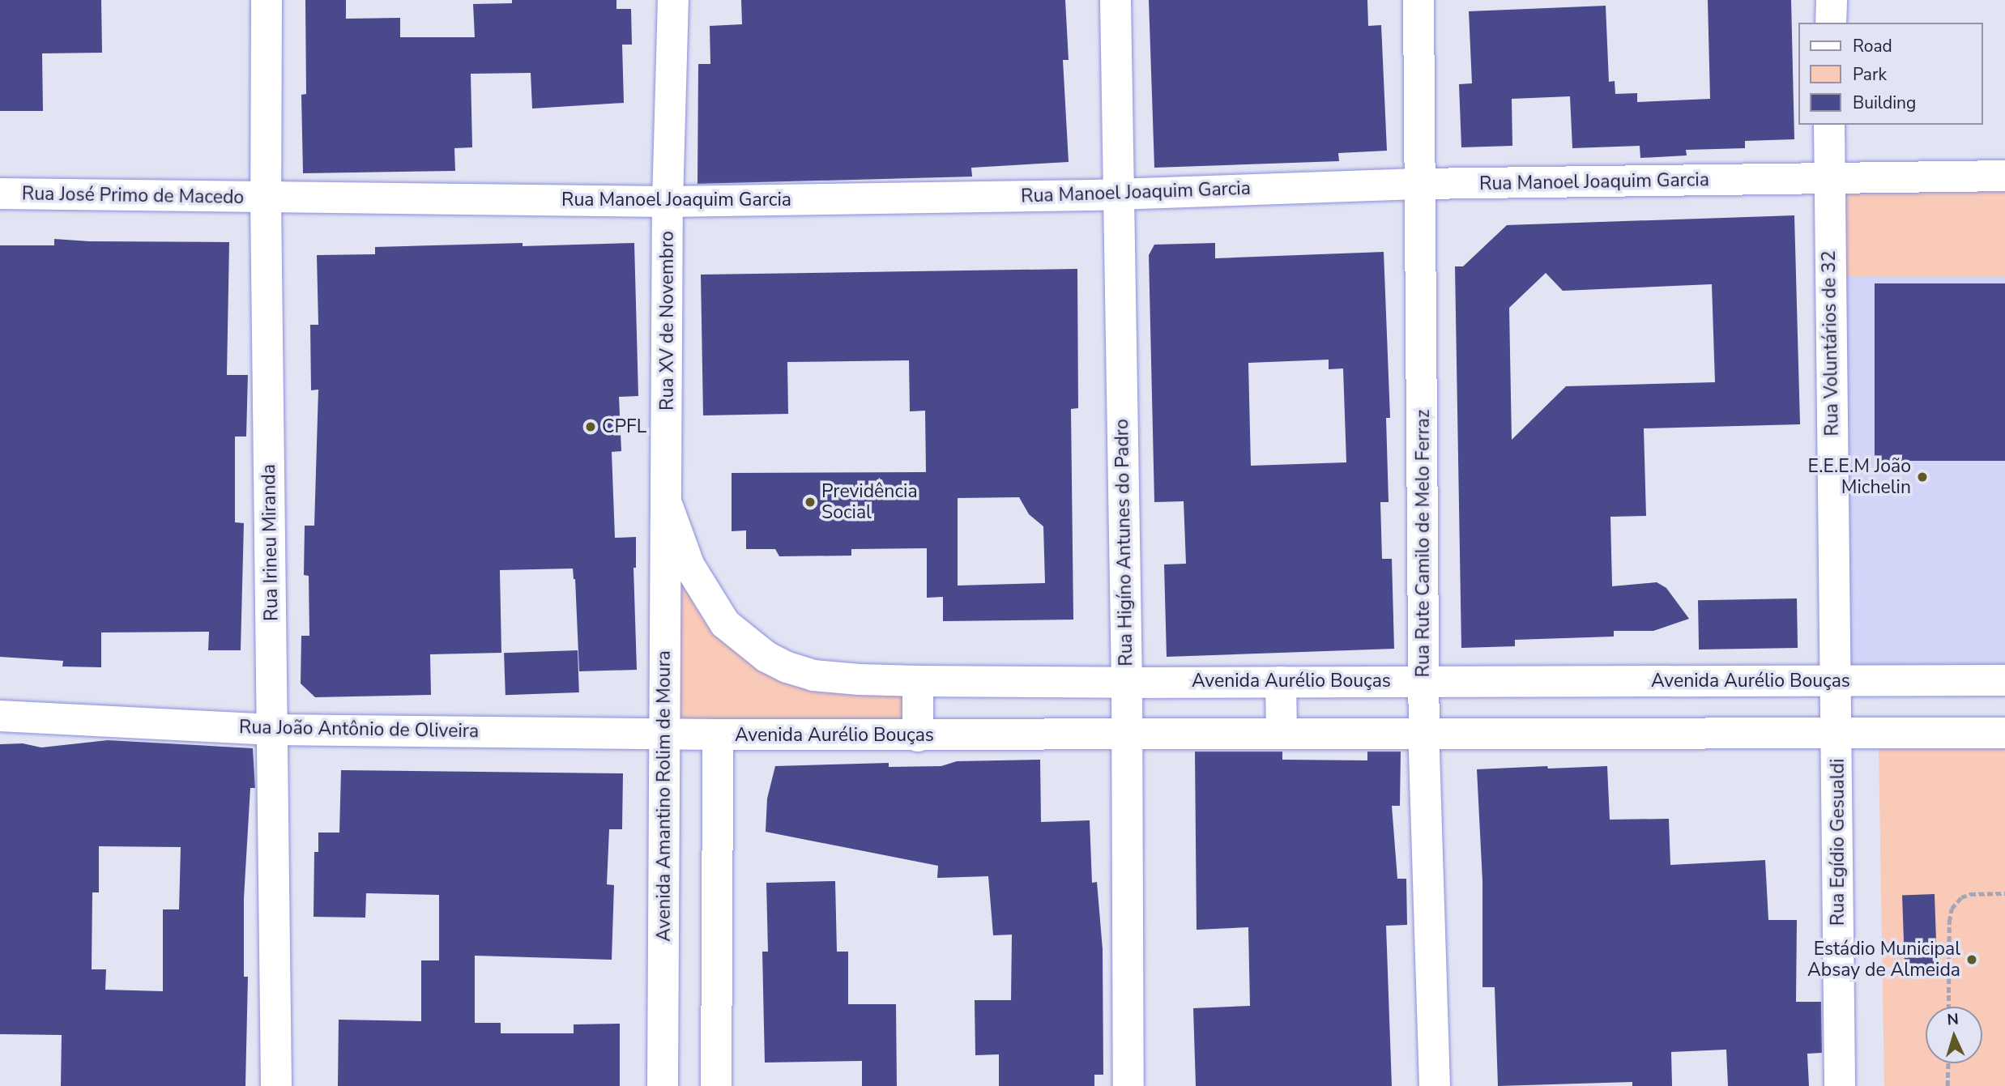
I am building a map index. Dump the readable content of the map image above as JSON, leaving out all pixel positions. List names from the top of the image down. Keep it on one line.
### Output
{"streets":{"street":["Rua Manoel Joaquim Garcia","Rua José Primo de Macedo","Rua XV de Novembro","Rua Voluntários de 32","Rua Irineu Miranda","Rua Higíno Antunes do Padro","Rua Rute Camilo de Melo Ferraz","Avenida Aurélio Bouças","Rua João Antônio de Oliveira","Avenida Amantino Rolim de Moura","Rua Egídio Gesualdi"]},"crossings":[["Rua Manoel Joaquim Garcia","Rua José Primo de Macedo"],["Rua Manoel Joaquim Garcia","Rua XV de Novembro"],["Rua Manoel Joaquim Garcia","Rua Voluntários de 32"],["Rua Manoel Joaquim Garcia","Rua Irineu Miranda"],["Rua Manoel Joaquim Garcia","Rua Higíno Antunes do Padro"],["Rua Manoel Joaquim Garcia","Rua Rute Camilo de Melo Ferraz"],["Rua José Primo de Macedo","Rua Irineu Miranda"],["Rua XV de Novembro","Avenida Aurélio Bouças"],["Rua XV de Novembro","Avenida Amantino Rolim de Moura"],["Rua Voluntários de 32","Avenida Aurélio Bouças"],["Rua Voluntários de 32","Rua Egídio Gesualdi"],["Rua Irineu Miranda","Rua João Antônio de Oliveira"],["Rua Higíno Antunes do Padro","Avenida Aurélio Bouças"],["Rua Rute Camilo de Melo Ferraz","Avenida Aurélio Bouças"],["Avenida Aurélio Bouças","Rua João Antônio de Oliveira"],["Avenida Aurélio Bouças","Avenida Amantino Rolim de Moura"],["Avenida Aurélio Bouças","Rua Egídio Gesualdi"],["Rua João Antônio de Oliveira","Avenida Amantino Rolim de Moura"]],"places":["CPFL","E.E.E.M João Michelin","Previdência Social","Estádio Municipal Absay de Almeida"],"legend":["Road","Park","Building"],"north":"top"}
